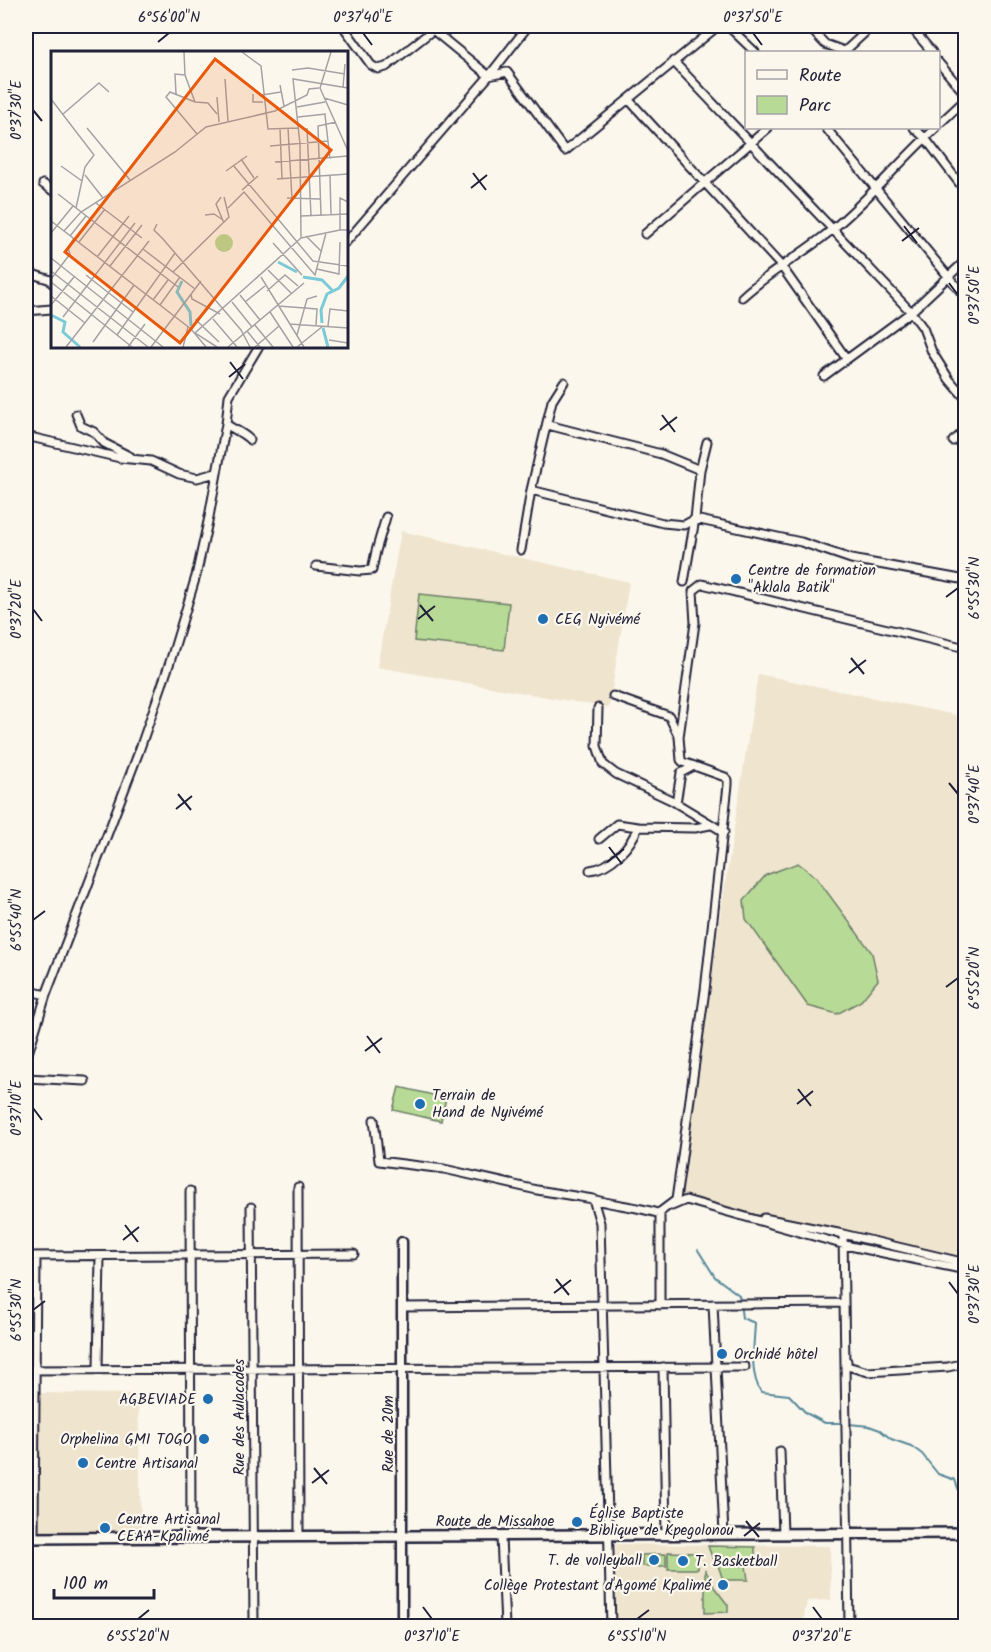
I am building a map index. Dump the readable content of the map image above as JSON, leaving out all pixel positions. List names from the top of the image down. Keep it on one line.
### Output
{"streets":{"main road":["Route de Missahoe"],"street":["Rue des Aulacodes","Rue de 20m"]},"crossings":[["Rue des Aulacodes","Route de Missahoe"],["Rue de 20m","Route de Missahoe"]],"places":["Centre de formation \"Aklala Batik\"","CEG Nyivémé","Terrain de Hand de Nyivémé","Orchidé hôtel","AGBEVIADE","Orphelina GMI TOGO","Centre Artisanal","Église Baptiste Biblique de Kpegolonou","Centre Artisanal CEAA-Kpalimé","T. de volleyball","T. Basketball","Collège Protestant d'Agomé Kpalimé"],"legend":["Route","Parc"],"scale_bar":"100 m","coordinates":["6°56'00\"N","0°37'40\"E","0°37'50\"E","0°37'30\"E","6°55'30\"N","0°37'20\"E","6°55'40\"N","6°55'20\"N","0°37'10\"E","6°55'10\"N"]}
